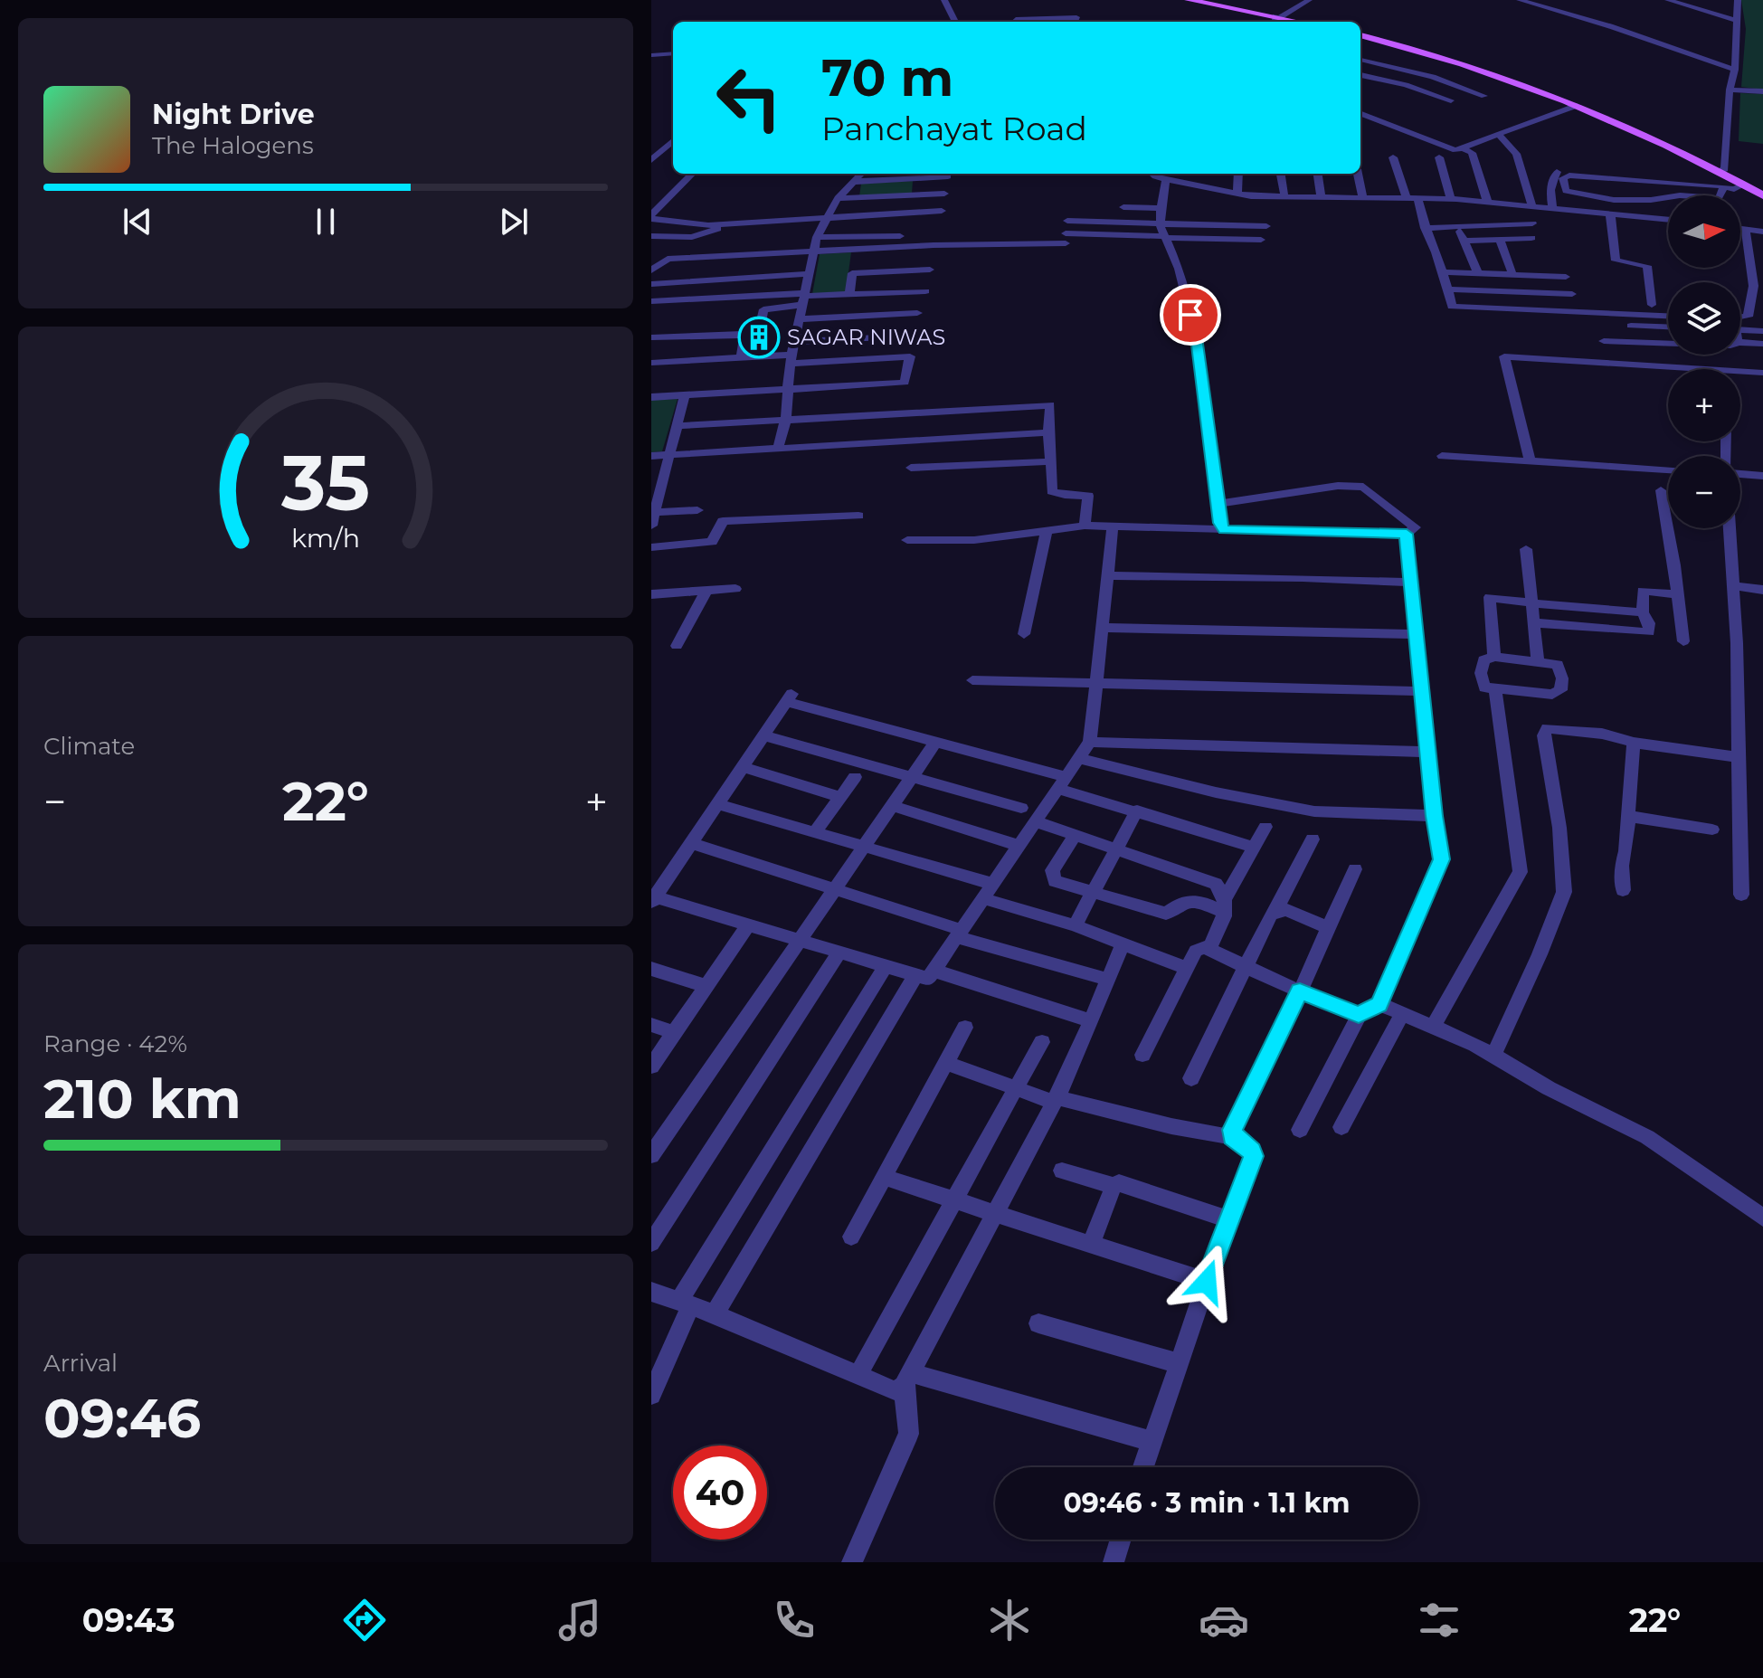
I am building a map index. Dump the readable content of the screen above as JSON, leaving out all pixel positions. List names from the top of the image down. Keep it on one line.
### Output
{"places":{"building":["SAGAR NIWAS"]},"north":"right","page":{"turn":["70 m","Panchayat Road"],"song":["Night Drive","The Halogens"],"map_buttons":["+","−"],"tile":["Climate",["Range · 42%","210 km"],["Arrival","09:46"]],"heat":["−","22°","+"],"limit":"40","trip":"09:46 · 3 min · 1.1 km","tabs":["09:43","22°"],"gauge":["35","km/h"]}}
